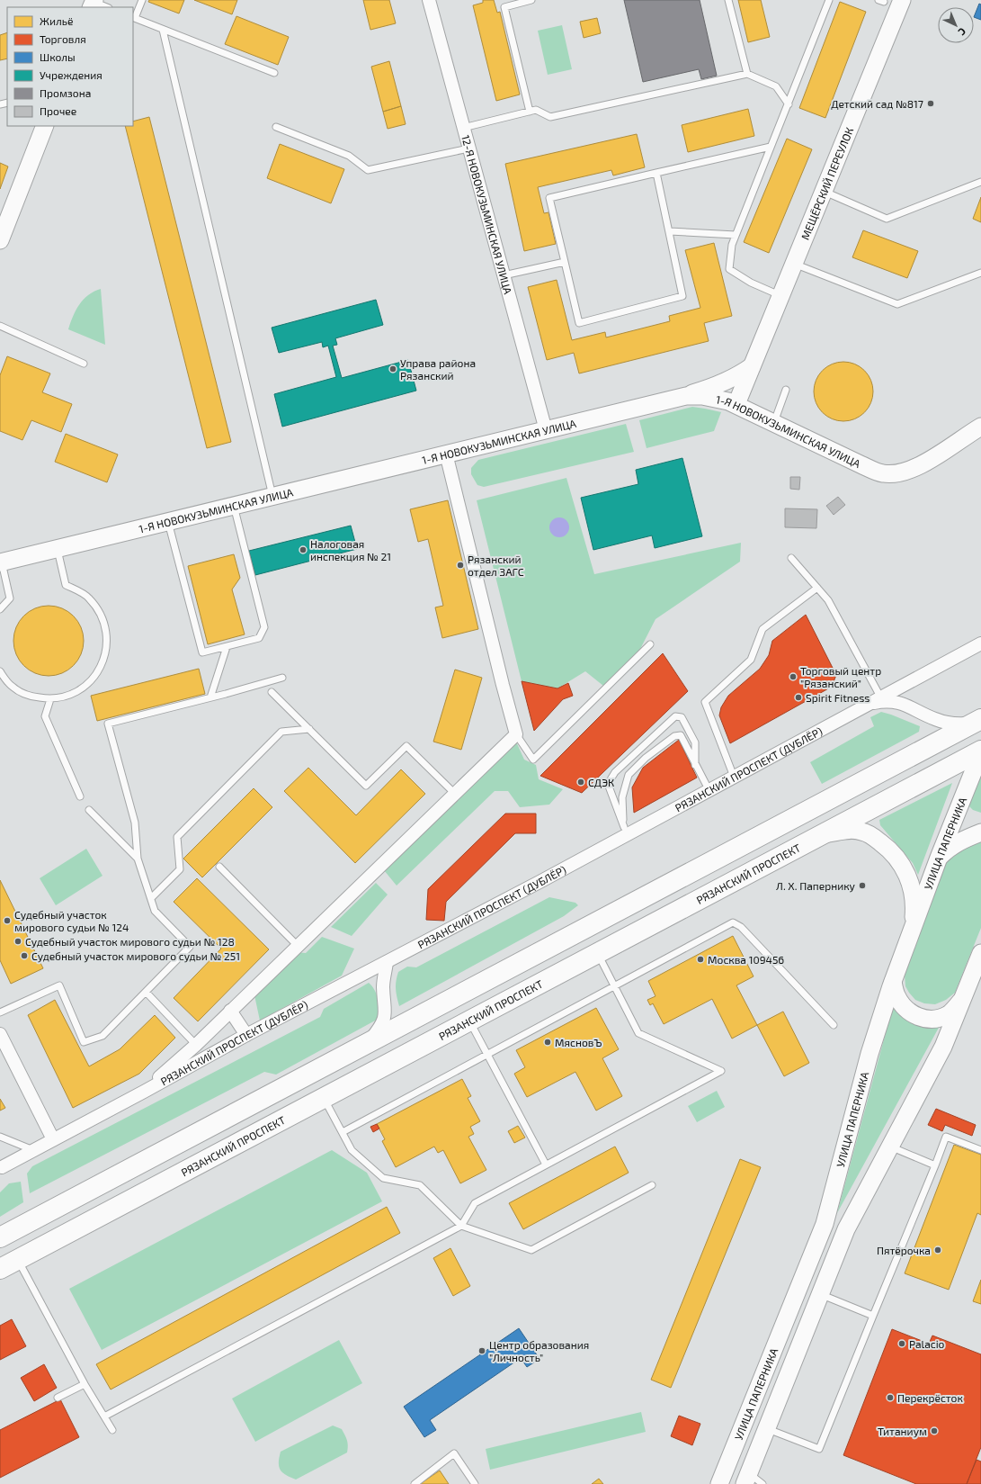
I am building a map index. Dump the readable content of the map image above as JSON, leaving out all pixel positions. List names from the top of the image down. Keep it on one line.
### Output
{"streets":{"main road":["РЯЗАНСКИЙ ПРОСПЕКТ"],"street":["МЕЩЁРСКИЙ ПЕРЕУЛОК","12-Я НОВОКУЗЬМИНСКАЯ УЛИЦА","1-Я НОВОКУЗЬМИНСКАЯ УЛИЦА","РЯЗАНСКИЙ ПРОСПЕКТ (ДУБЛЁР)","УЛИЦА ПАПЕРНИКА"]},"crossings":[["МЕЩЁРСКИЙ ПЕРЕУЛОК","1-Я НОВОКУЗЬМИНСКАЯ УЛИЦА"],["12-Я НОВОКУЗЬМИНСКАЯ УЛИЦА","1-Я НОВОКУЗЬМИНСКАЯ УЛИЦА"],["УЛИЦА ПАПЕРНИКА","РЯЗАНСКИЙ ПРОСПЕКТ"]],"places":["Детский сад №817","Управа района Рязанский","Налоговая инспекция № 21","Рязанский отдел ЗАГС","Торговый центр \"Рязанский\"","Spirit Fitness","СДЭК","Л. Х. Папернику","Судебный участок мирового судьи № 124","Судебный участок мирового судьи № 128","Судебный участок мирового судьи № 251","Москва 109456","МясновЪ","Пятёрочка","Palacio","Центр образования \"Личность\"","Перекрёсток","Титаниум"],"legend":["Жильё","Торговля","Школы","Учреждения","Промзона","Прочее"],"north":"bottom right"}
